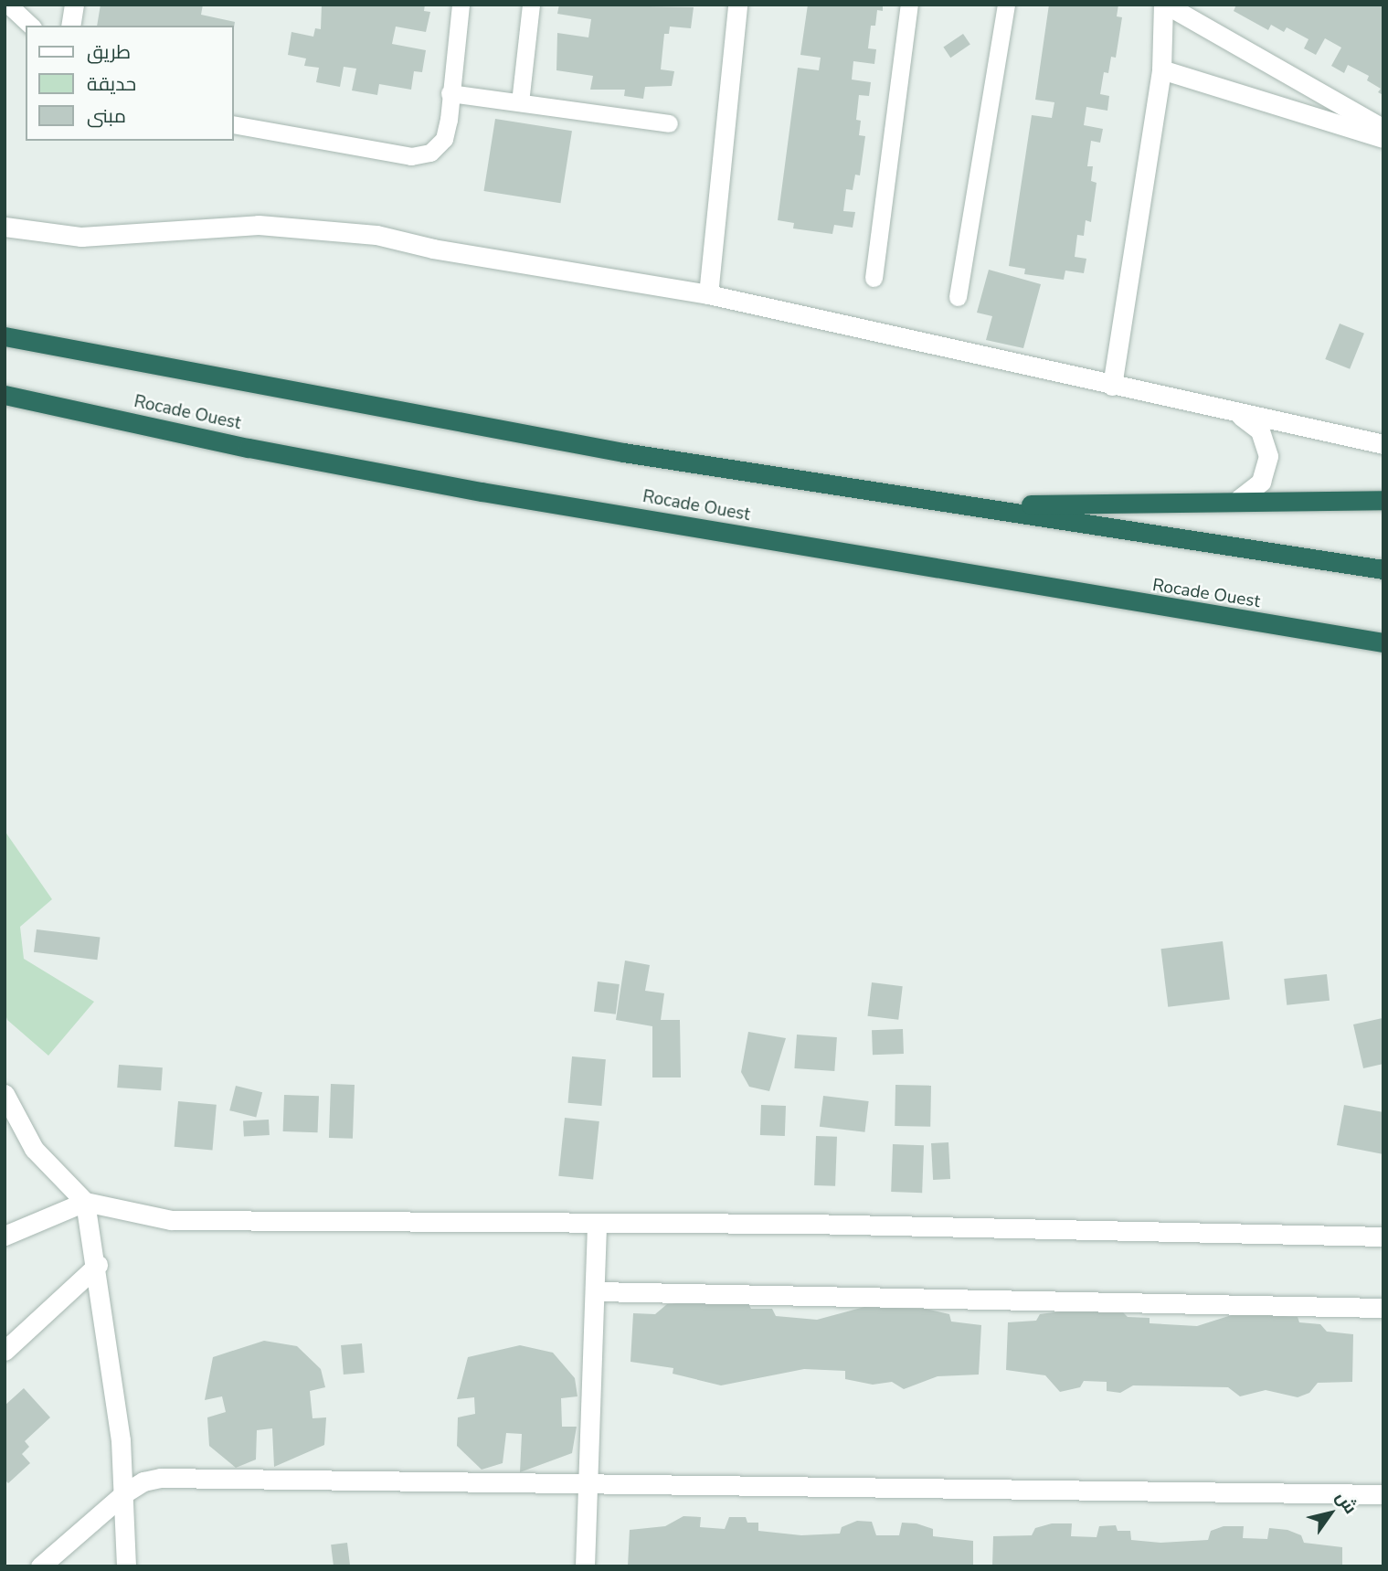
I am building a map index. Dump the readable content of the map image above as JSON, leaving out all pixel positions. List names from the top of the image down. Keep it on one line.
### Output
{"streets":{"highway":["Rocade Ouest"]},"legend":["طريق","حديقة","مبنى"],"north":"top right"}
